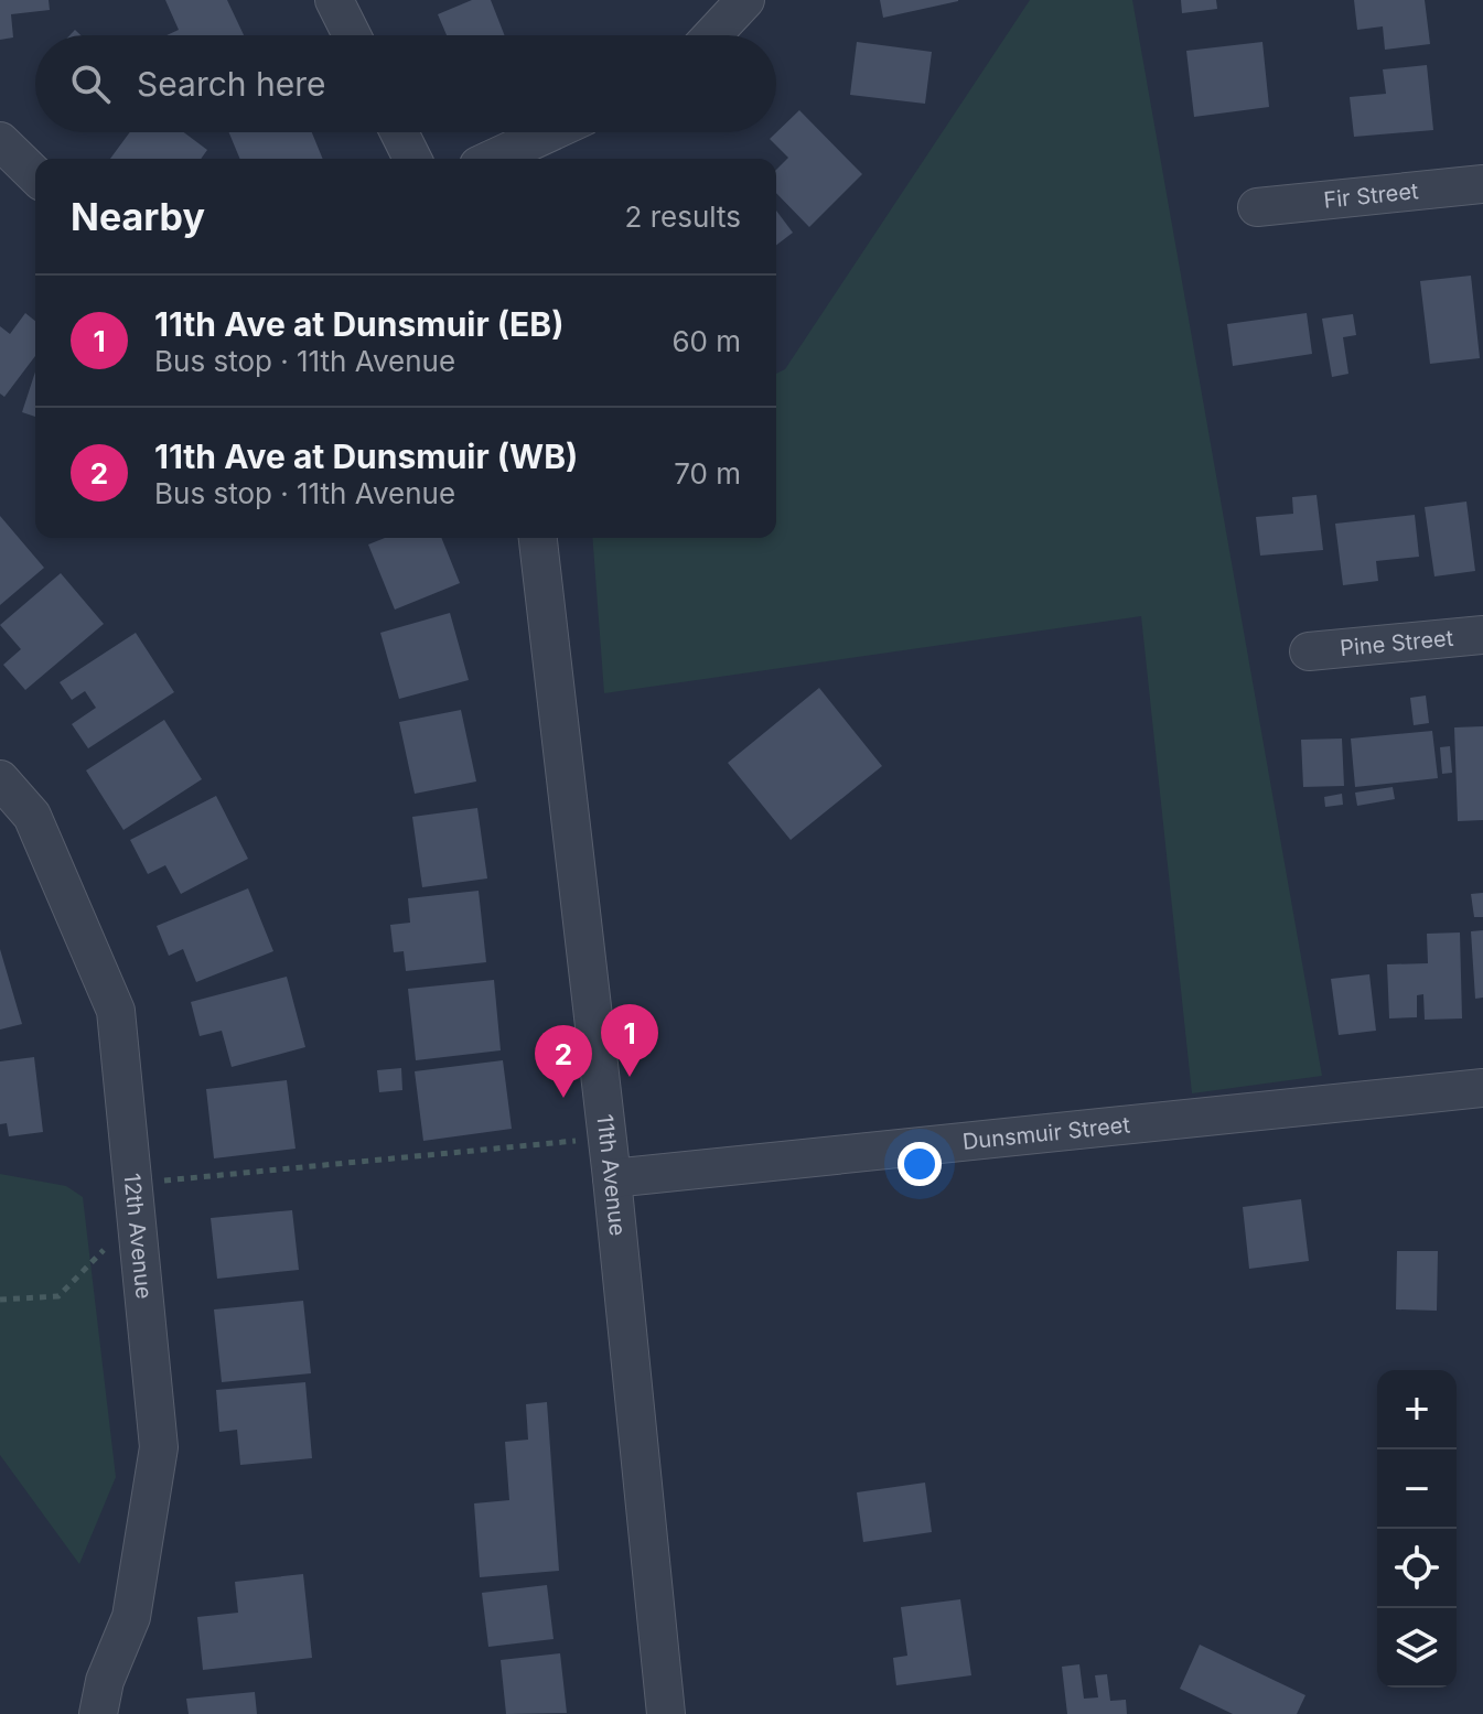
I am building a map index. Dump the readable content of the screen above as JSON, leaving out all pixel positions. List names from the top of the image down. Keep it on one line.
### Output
{"streets":{"street":["Fir Street","Pine Street","Dunsmuir Street","11th Avenue","12th Avenue"]},"crossings":[["Dunsmuir Street","11th Avenue"]],"page":{"search":"Search here","heading":["Nearby","2 results"],"list":[{"mark":"1","name":"11th Ave at Dunsmuir (EB)","note":"Bus stop · 11th Avenue","value":"60 m"},{"mark":"2","name":"11th Ave at Dunsmuir (WB)","note":"Bus stop · 11th Avenue","value":"70 m"}],"pins":["1","2"],"map_buttons":["+","−"]}}
